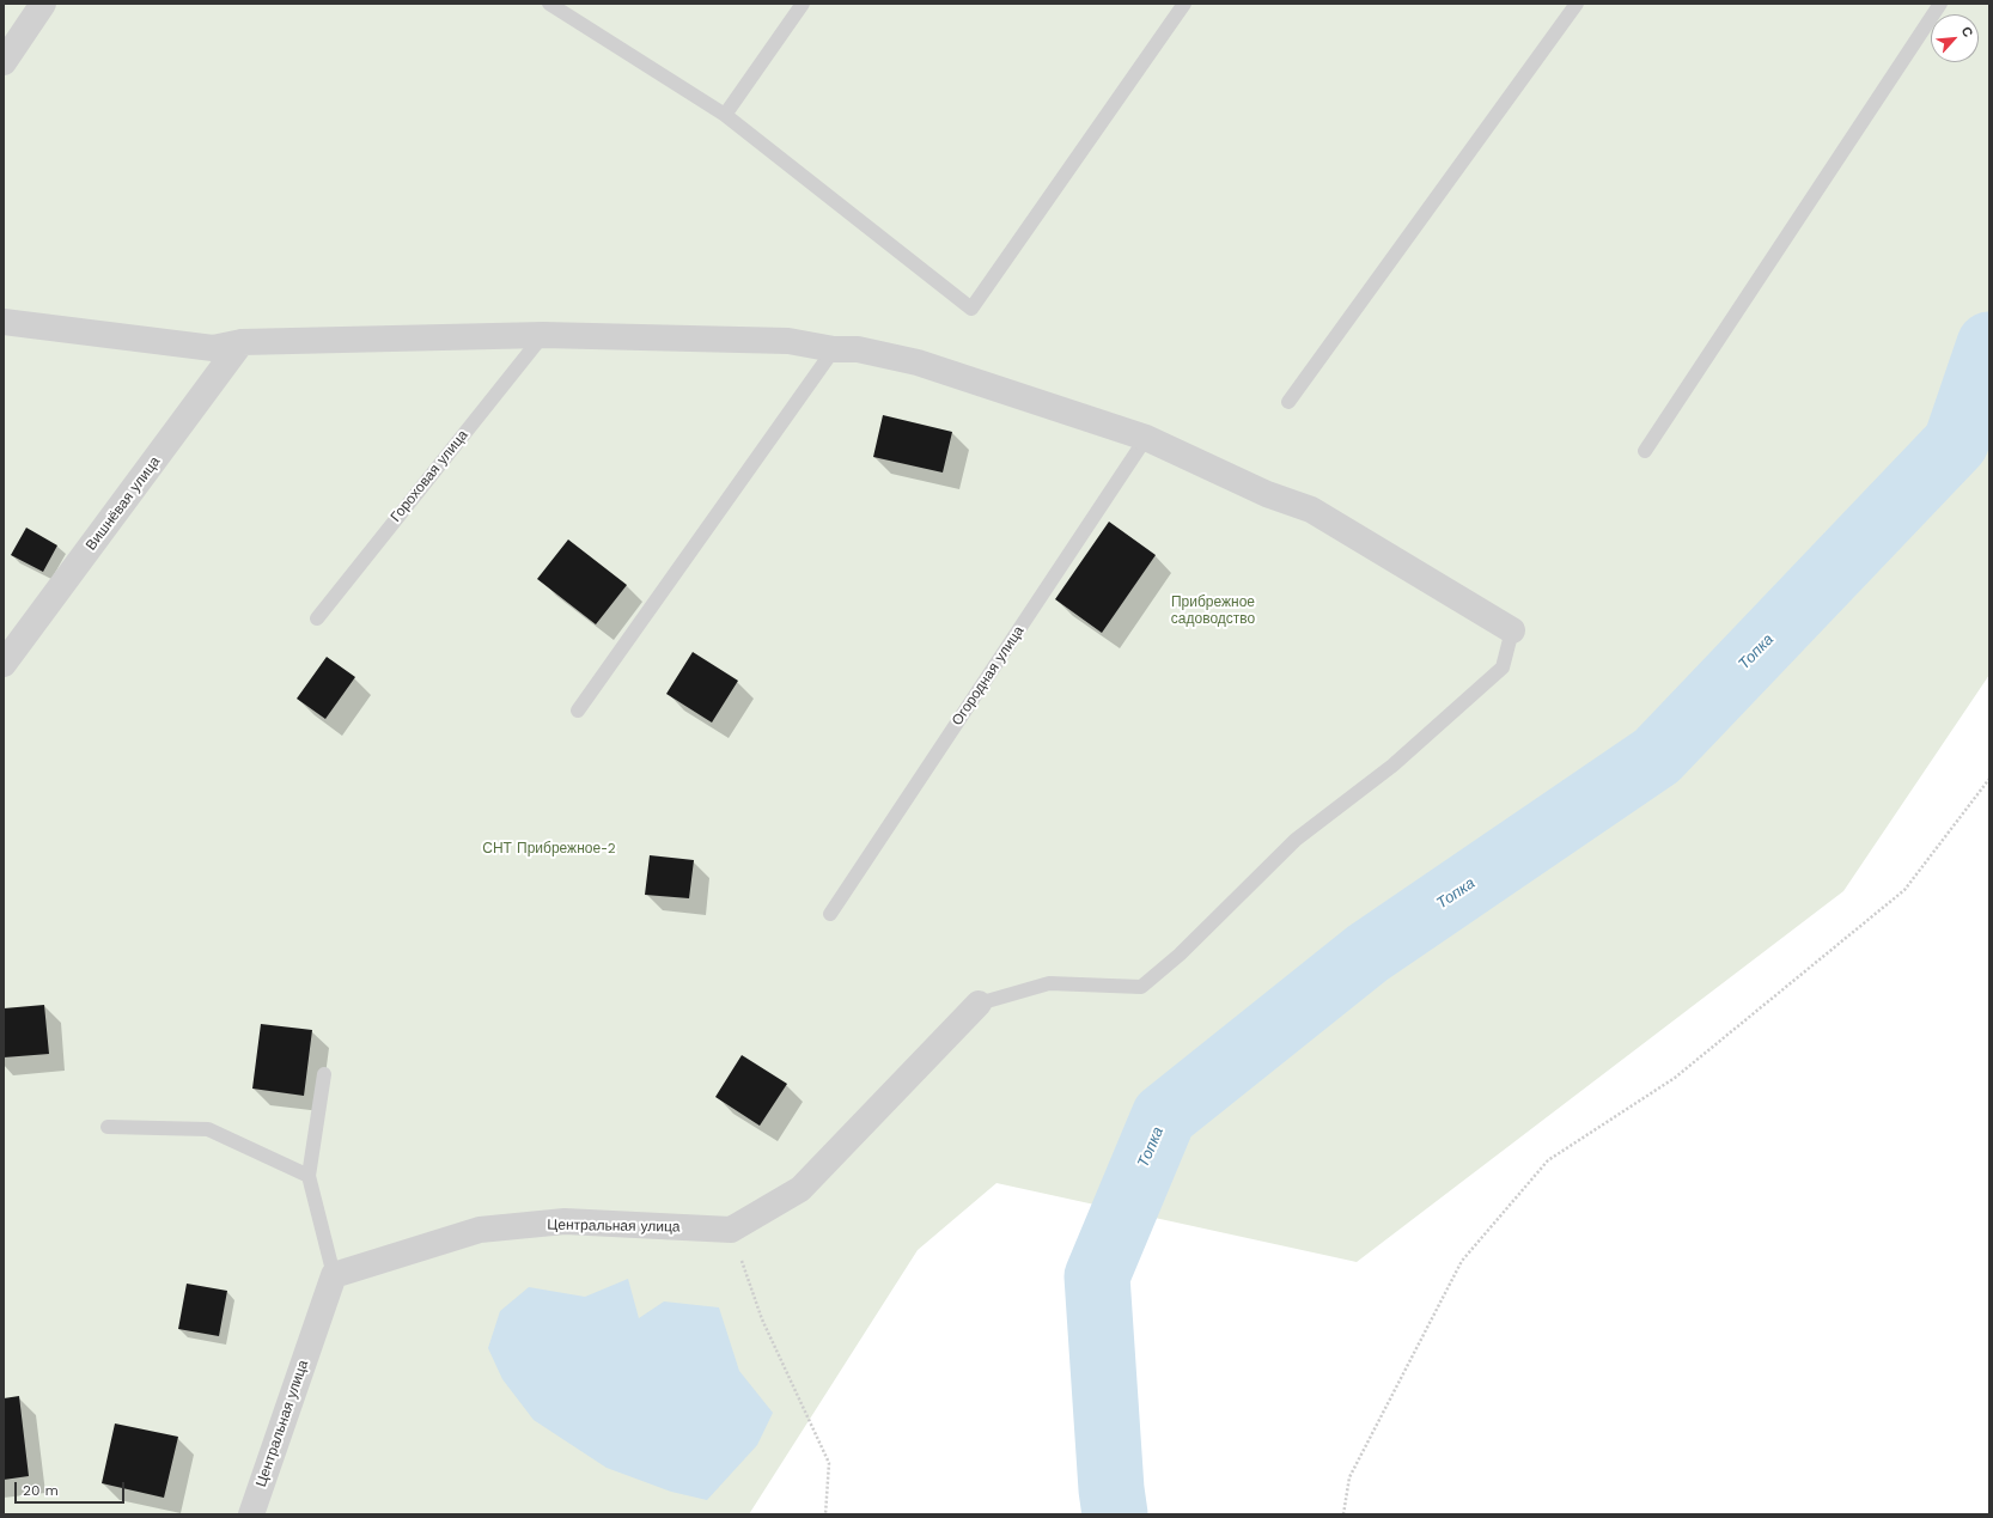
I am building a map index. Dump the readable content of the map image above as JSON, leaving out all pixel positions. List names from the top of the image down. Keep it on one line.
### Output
{"streets":{"street":["Вишнёвая улица","Центральная улица"],"lane":["Гороховая улица","Огородная улица"]},"water":["Топка"],"parks":["Прибрежное садоводство","СНТ Прибрежное-2"],"scale_bar":"20 m","north":"top right"}
